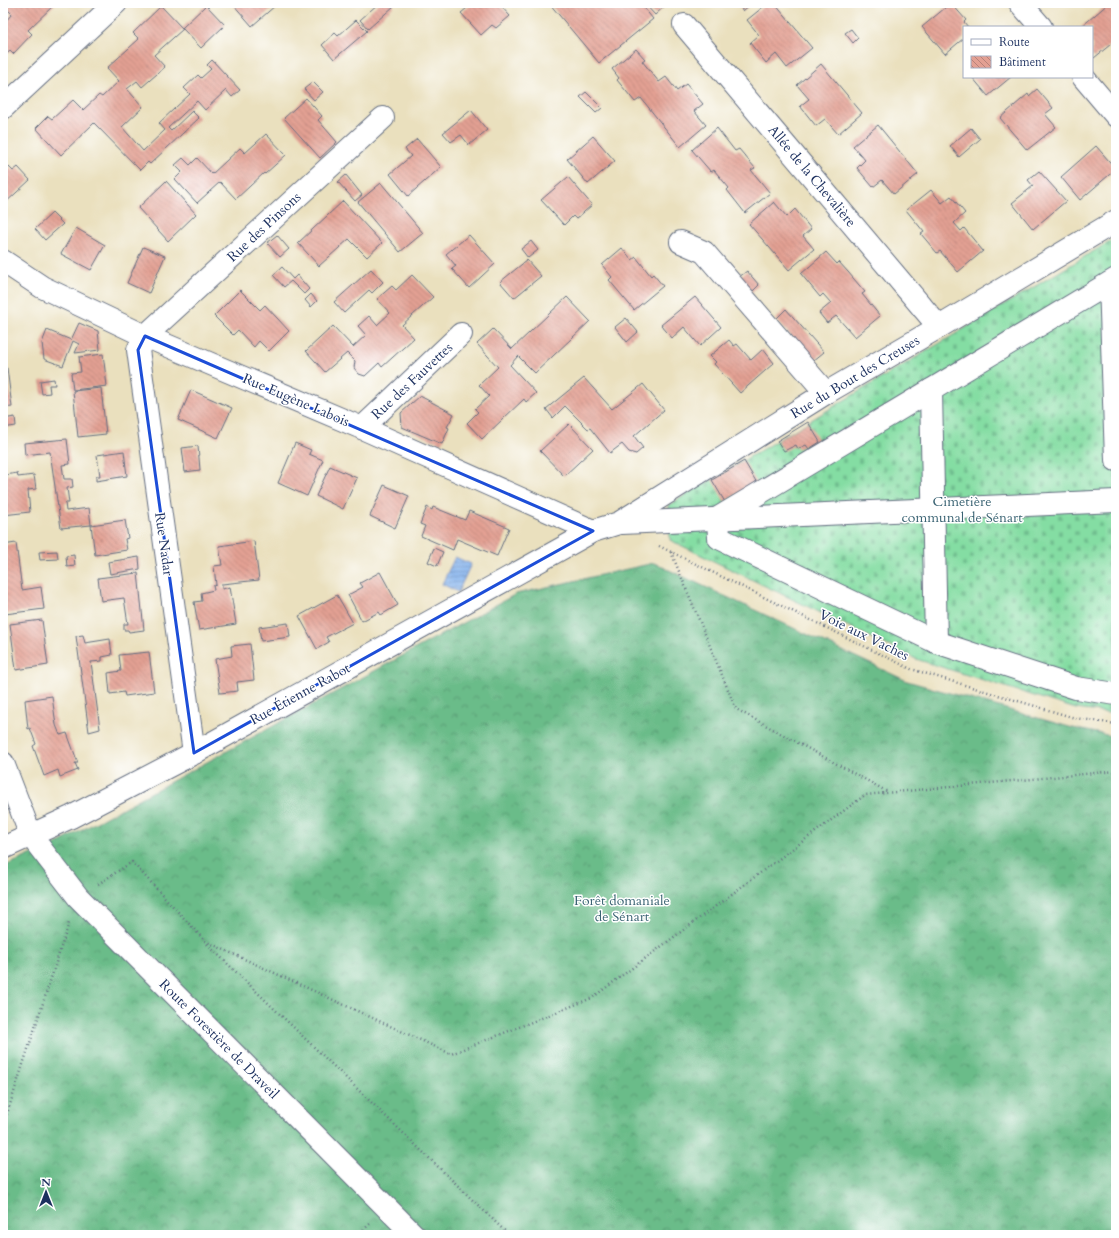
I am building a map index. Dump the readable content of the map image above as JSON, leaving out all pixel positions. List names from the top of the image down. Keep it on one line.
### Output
{"streets":{"street":["Allée de la Chevalière","Rue des Pinsons","Rue du Bout des Creuses","Rue des Fauvettes","Rue Eugène Labois","Rue Nadar","Rue Étienne Rabot","Route Forestière de Draveil"],"path":["Voie aux Vaches"]},"crossings":[["Allée de la Chevalière","Rue du Bout des Creuses"],["Rue des Pinsons","Rue Eugène Labois"],["Rue des Pinsons","Rue Nadar"],["Rue du Bout des Creuses","Rue Eugène Labois"],["Rue du Bout des Creuses","Rue Étienne Rabot"],["Rue des Fauvettes","Rue Eugène Labois"],["Rue Eugène Labois","Rue Nadar"],["Rue Eugène Labois","Rue Étienne Rabot"],["Rue Nadar","Rue Étienne Rabot"],["Rue Étienne Rabot","Route Forestière de Draveil"]],"parks":["Cimetière communal de Sénart","Forêt domaniale de Sénart"],"legend":["Route","Bâtiment"],"north":"top"}
